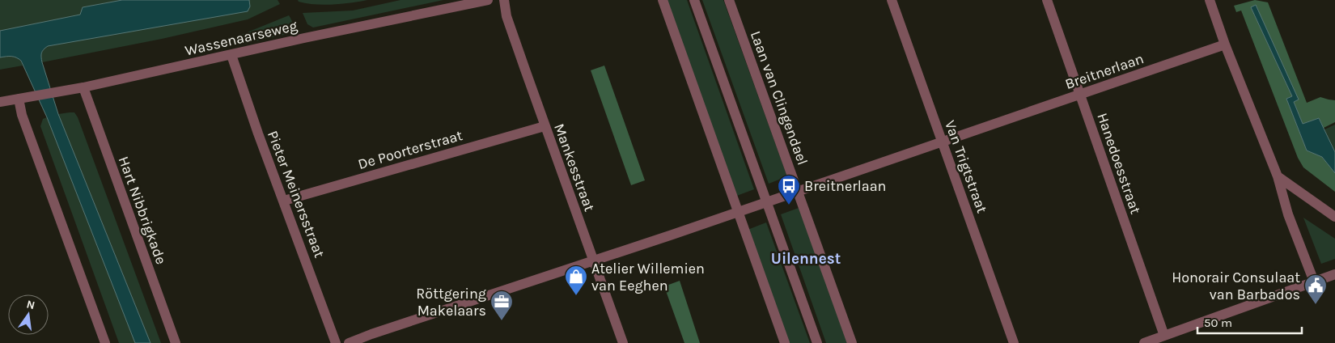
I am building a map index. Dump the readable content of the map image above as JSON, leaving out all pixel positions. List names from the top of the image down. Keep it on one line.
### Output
{"streets":{"street":["Wassenaarseweg","Breitnerlaan","Laan van Clingendael","De Poorterstraat","Hanedoesstraat","Van Trigtstraat","Mankesstraat","Pieter Meinersstraat","Hart Nibbrigkade"]},"crossings":[["Wassenaarseweg","Pieter Meinersstraat"],["Wassenaarseweg","Hart Nibbrigkade"],["Breitnerlaan","Laan van Clingendael"],["Breitnerlaan","Hanedoesstraat"],["Breitnerlaan","Van Trigtstraat"],["Breitnerlaan","Mankesstraat"],["De Poorterstraat","Mankesstraat"],["De Poorterstraat","Pieter Meinersstraat"]],"districts":["Uilennest"],"places":{"bus stop":["Breitnerlaan"],"shop":["Atelier Willemien van Eeghen"],"public building":["Honorair Consulaat van Barbados"],"office":["Röttgering Makelaars"]},"scale_bar":"50 m","north":"top"}
